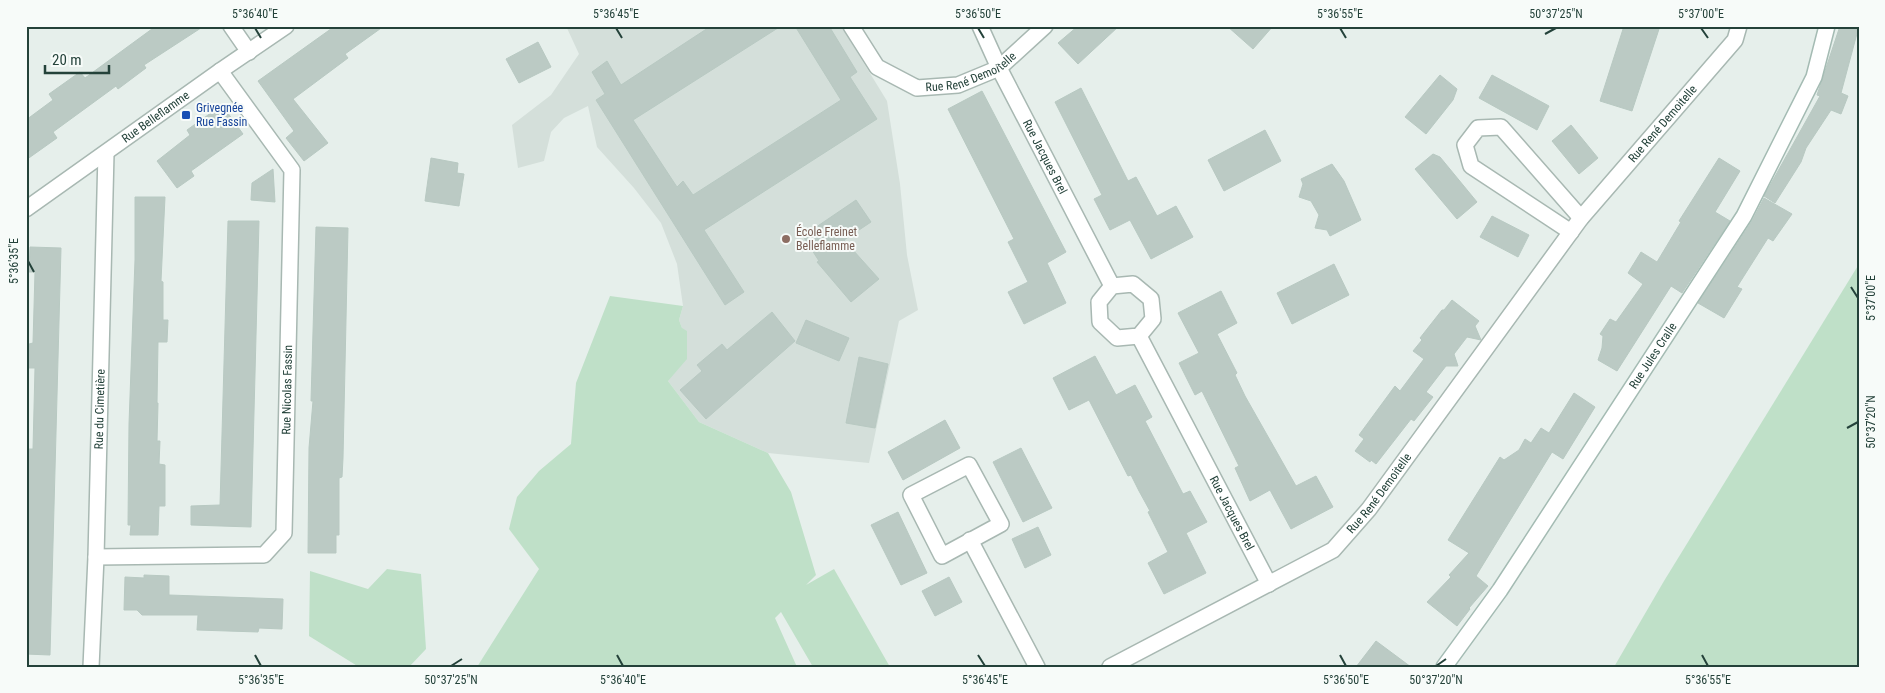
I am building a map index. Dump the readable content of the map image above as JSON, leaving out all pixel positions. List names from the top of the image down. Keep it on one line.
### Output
{"streets":{"street":["Rue René Demoitelle","Rue Belleflamme","Rue Jacques Brel","Rue Jules Cralle","Rue Nicolas Fassin","Rue du Cimetière"]},"crossings":[["Rue René Demoitelle","Rue Jacques Brel"],["Rue Belleflamme","Rue Nicolas Fassin"],["Rue Belleflamme","Rue du Cimetière"],["Rue Nicolas Fassin","Rue du Cimetière"]],"places":{"transit":["Grivegnée Rue Fassin"],"other":["École Freinet Belleflamme"]},"scale_bar":"20 m","coordinates":["5°36'40\"E","5°36'45\"E","5°36'50\"E","5°36'55\"E","50°37'25\"N","5°37'00\"E","5°36'35\"E","50°37'20\"N"]}
